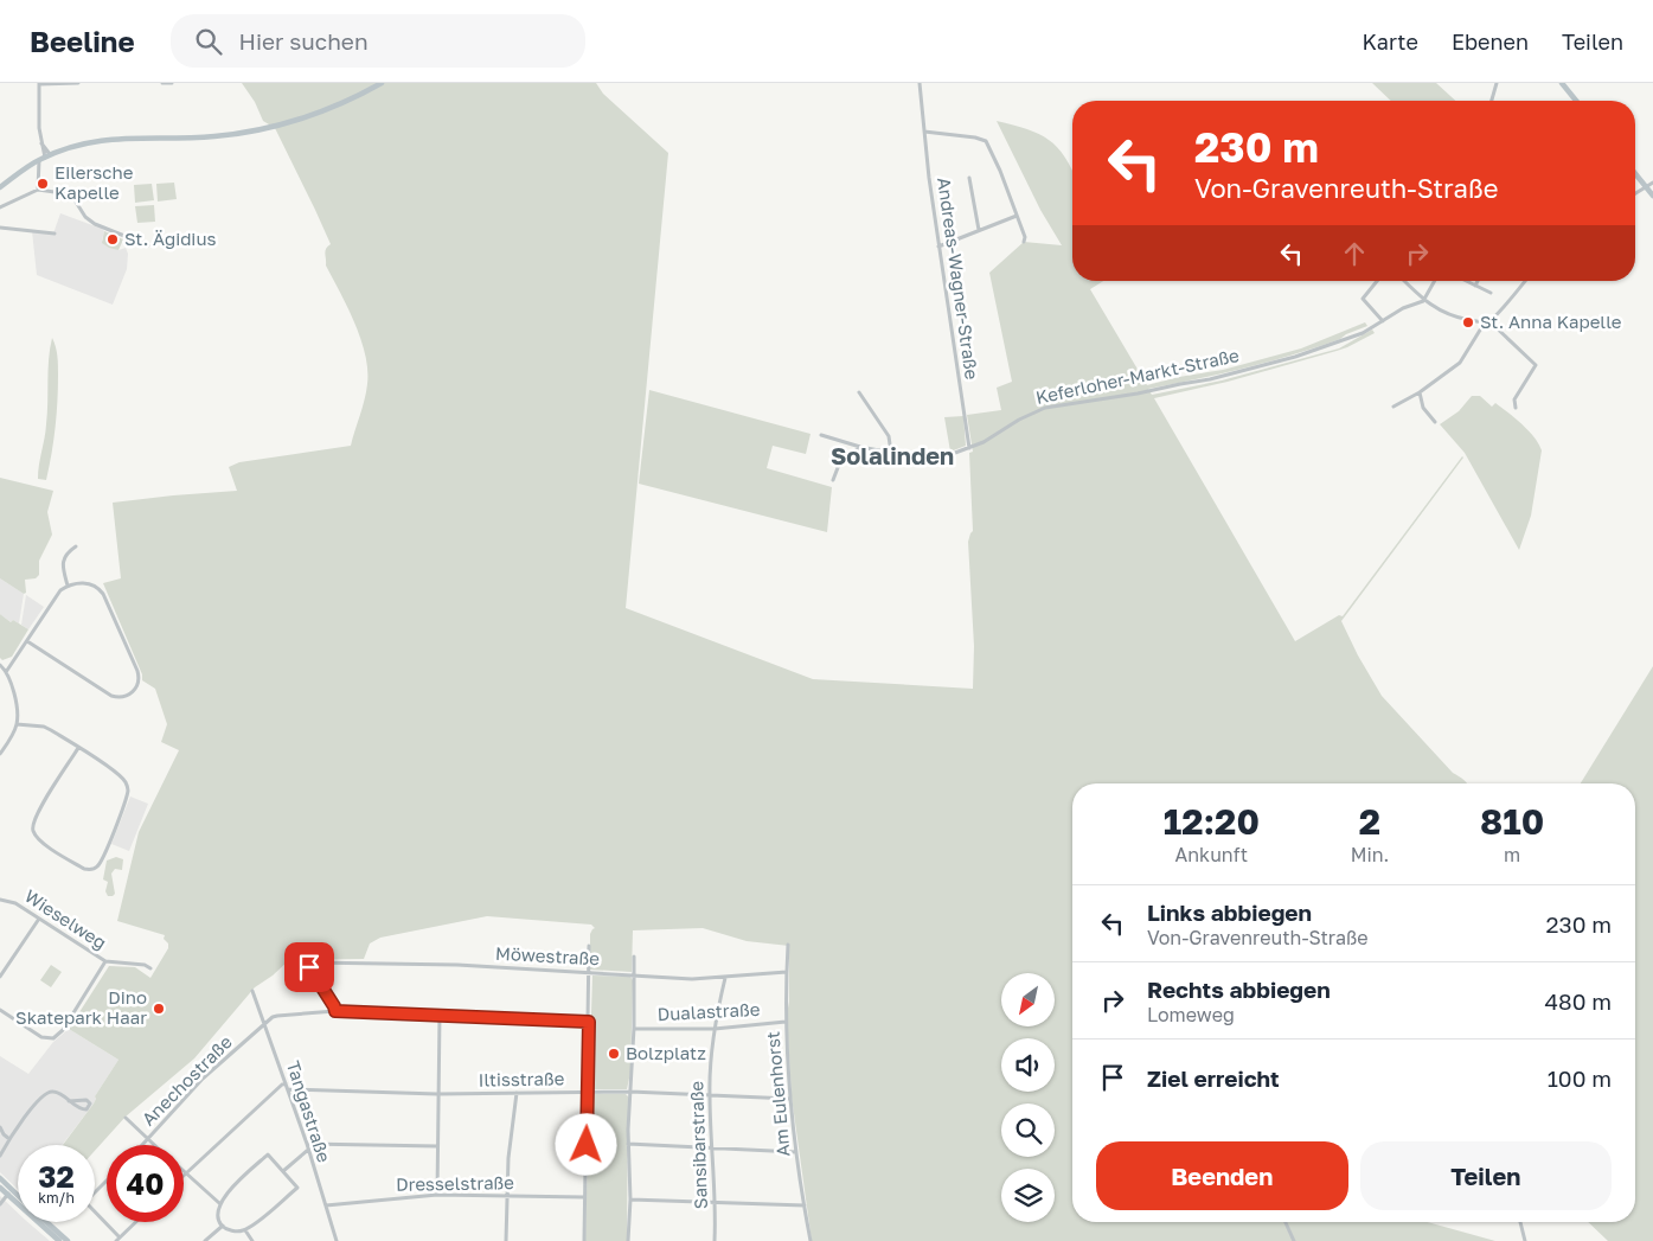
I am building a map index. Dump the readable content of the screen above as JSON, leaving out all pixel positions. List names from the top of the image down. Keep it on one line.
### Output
{"streets":{"street":["Andreas-Wagner-Straße","Keferloher-Markt-Straße","Wieselweg","Möwestraße","Dualastraße","Iltisstraße","Anechostraße","Am Eulenhorst","Tangastraße","Sansibarstraße","Dresselstraße"]},"crossings":[["Andreas-Wagner-Straße","Keferloher-Markt-Straße"],["Möwestraße","Anechostraße"],["Möwestraße","Am Eulenhorst"],["Möwestraße","Sansibarstraße"],["Dualastraße","Am Eulenhorst"],["Dualastraße","Sansibarstraße"],["Iltisstraße","Am Eulenhorst"],["Iltisstraße","Tangastraße"],["Iltisstraße","Sansibarstraße"],["Anechostraße","Tangastraße"],["Tangastraße","Dresselstraße"]],"districts":["Solalinden"],"places":["Eilersche Kapelle","St. Ägidius","St. Anna Kapelle","Dino Skatepark Haar","Bolzplatz"],"north":"bottom left","page":{"header":"Beeline","search":"Hier suchen","nav":["Karte","Ebenen","Teilen"],"turn":["230 m","Von-Gravenreuth-Straße"],"eta":["12:20","Ankunft","2","Min.","810","m"],"list":[{"name":"Links abbiegen","note":"Von-Gravenreuth-Straße","value":"230 m"},{"name":"Rechts abbiegen","note":"Lomeweg","value":"480 m"},{"name":"Ziel erreicht","value":"100 m"}],"buttons":["Beenden","Teilen"],"speed":"32 km/h","limit":"40"}}
